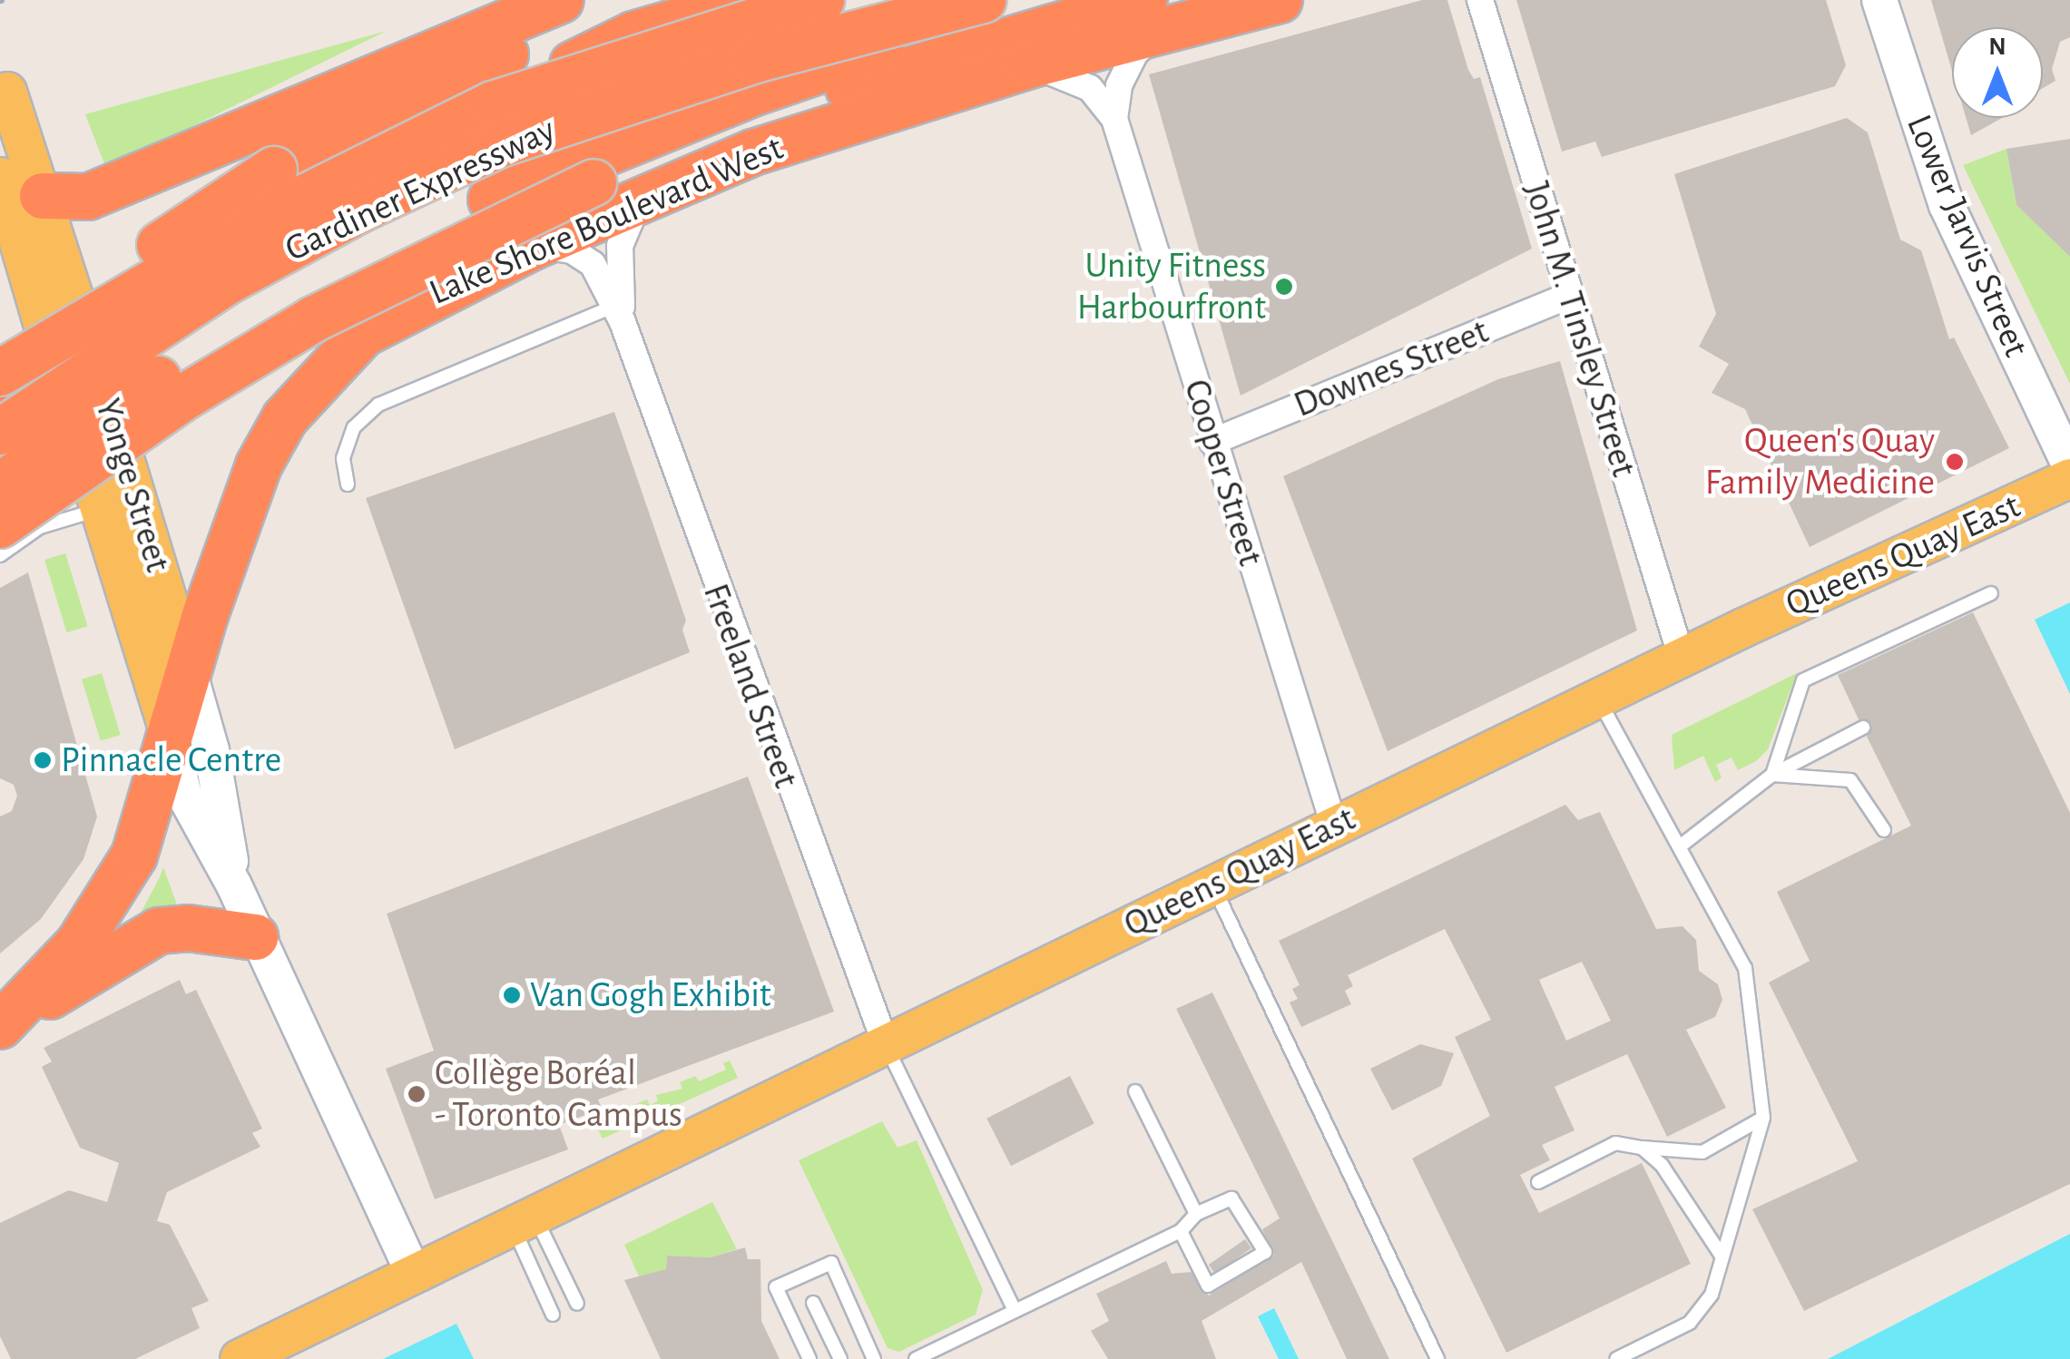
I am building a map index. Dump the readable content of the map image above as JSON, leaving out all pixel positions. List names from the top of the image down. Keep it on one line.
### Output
{"streets":{"highway":["Gardiner Expressway","Lake Shore Boulevard West"],"main road":["Lower Jarvis Street","Yonge Street","Queens Quay East"],"street":["John M. Tinsley Street","Downes Street","Cooper Street","Freeland Street"]},"crossings":[["Lake Shore Boulevard West","Cooper Street"],["Lake Shore Boulevard West","Yonge Street"],["Lake Shore Boulevard West","Freeland Street"],["John M. Tinsley Street","Downes Street"],["John M. Tinsley Street","Queens Quay East"],["Downes Street","Cooper Street"],["Cooper Street","Queens Quay East"],["Yonge Street","Queens Quay East"],["Queens Quay East","Freeland Street"]],"places":["Unity Fitness Harbourfront","Queen's Quay Family Medicine","Pinnacle Centre","Van Gogh Exhibit","Collège Boréal - Toronto Campus"],"north":"top"}
